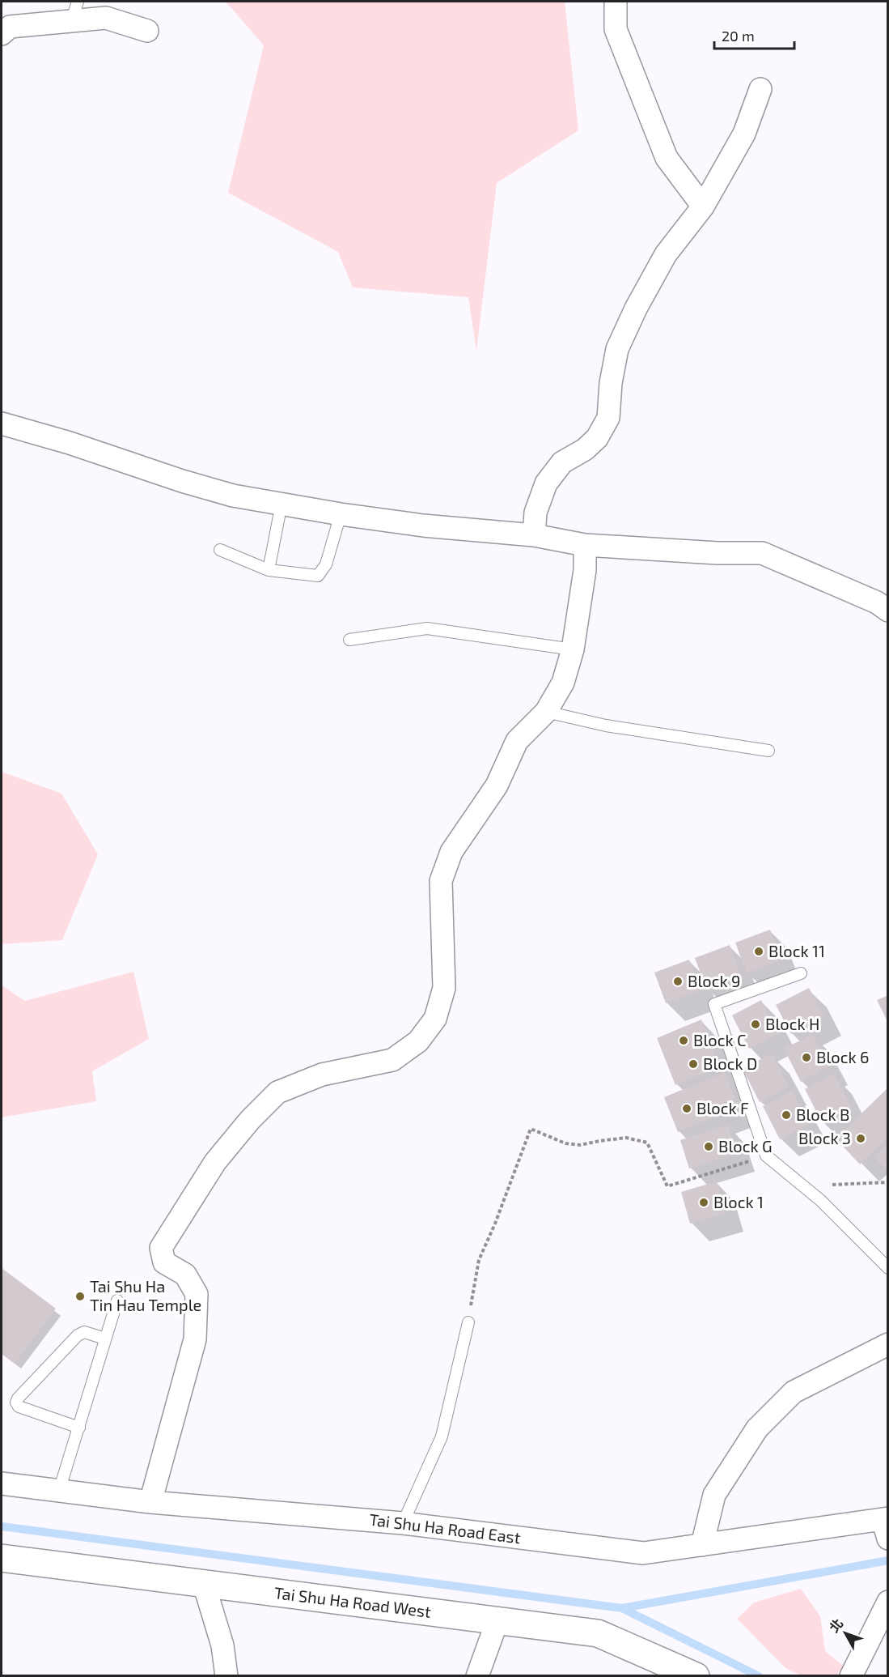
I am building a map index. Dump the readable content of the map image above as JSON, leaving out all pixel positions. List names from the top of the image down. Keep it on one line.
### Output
{"streets":{"street":["Tai Shu Ha Road East","Tai Shu Ha Road West"]},"places":["Block 11","Block 9","Block H","Block C","Block 6","Block D","Block F","Block B","Block 3","Block G","Block 1","Tai Shu Ha Tin Hau Temple"],"scale_bar":"20 m","north":"top left"}
